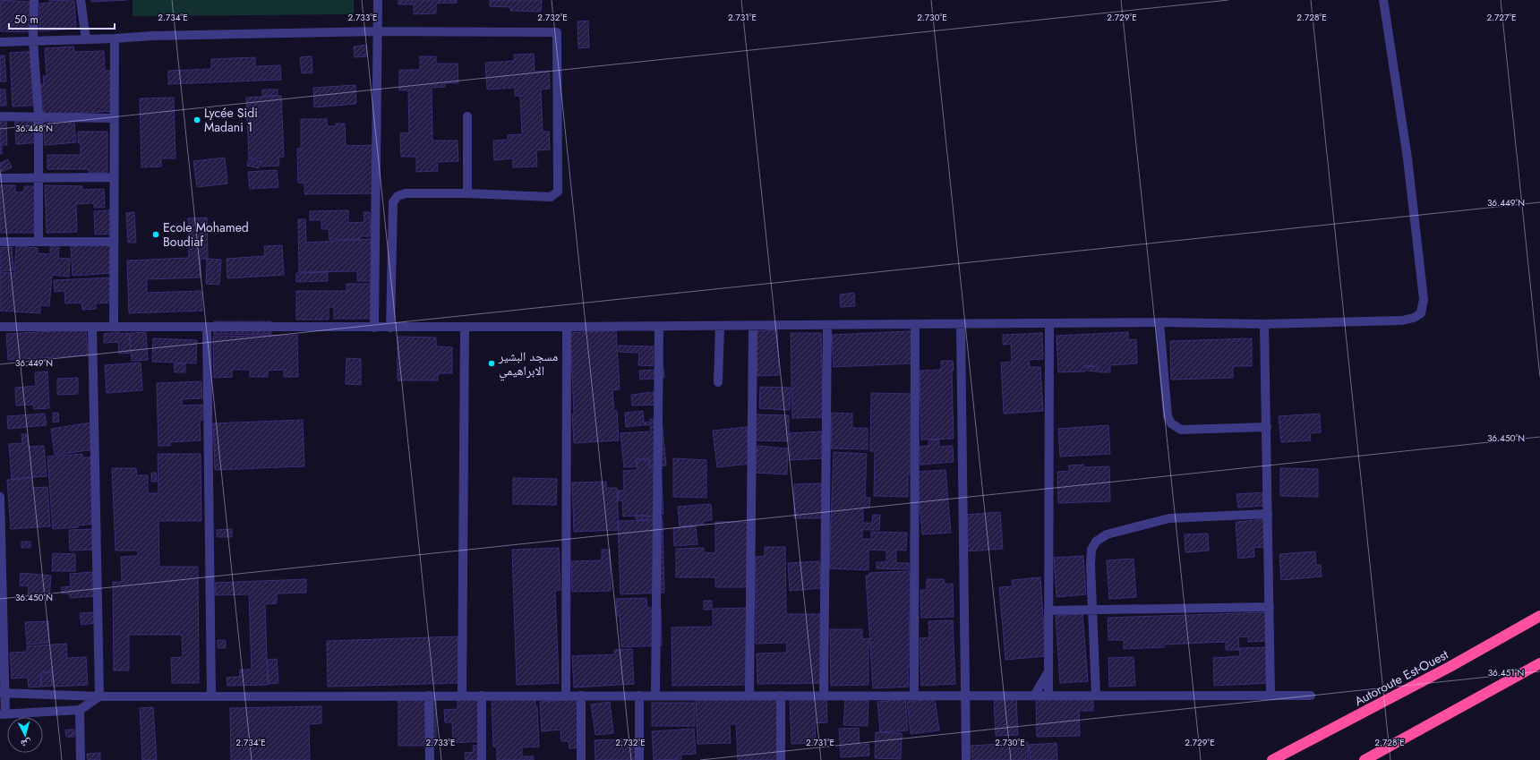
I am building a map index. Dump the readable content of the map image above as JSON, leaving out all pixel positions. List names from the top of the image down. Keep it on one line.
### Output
{"streets":{"highway":["Autoroute Est-Ouest"]},"places":["Lycée Sidi Madani 1","Ecole Mohamed Boudiaf","مسجد البشير الابراهيمي"],"scale_bar":"50 m","north":"bottom","coordinates":["2.734°E","2.733°E","2.732°E","2.731°E","2.730°E","2.729°E","2.728°E","2.727°E","36.448°N","36.449°N","36.450°N","36.451°N"]}
